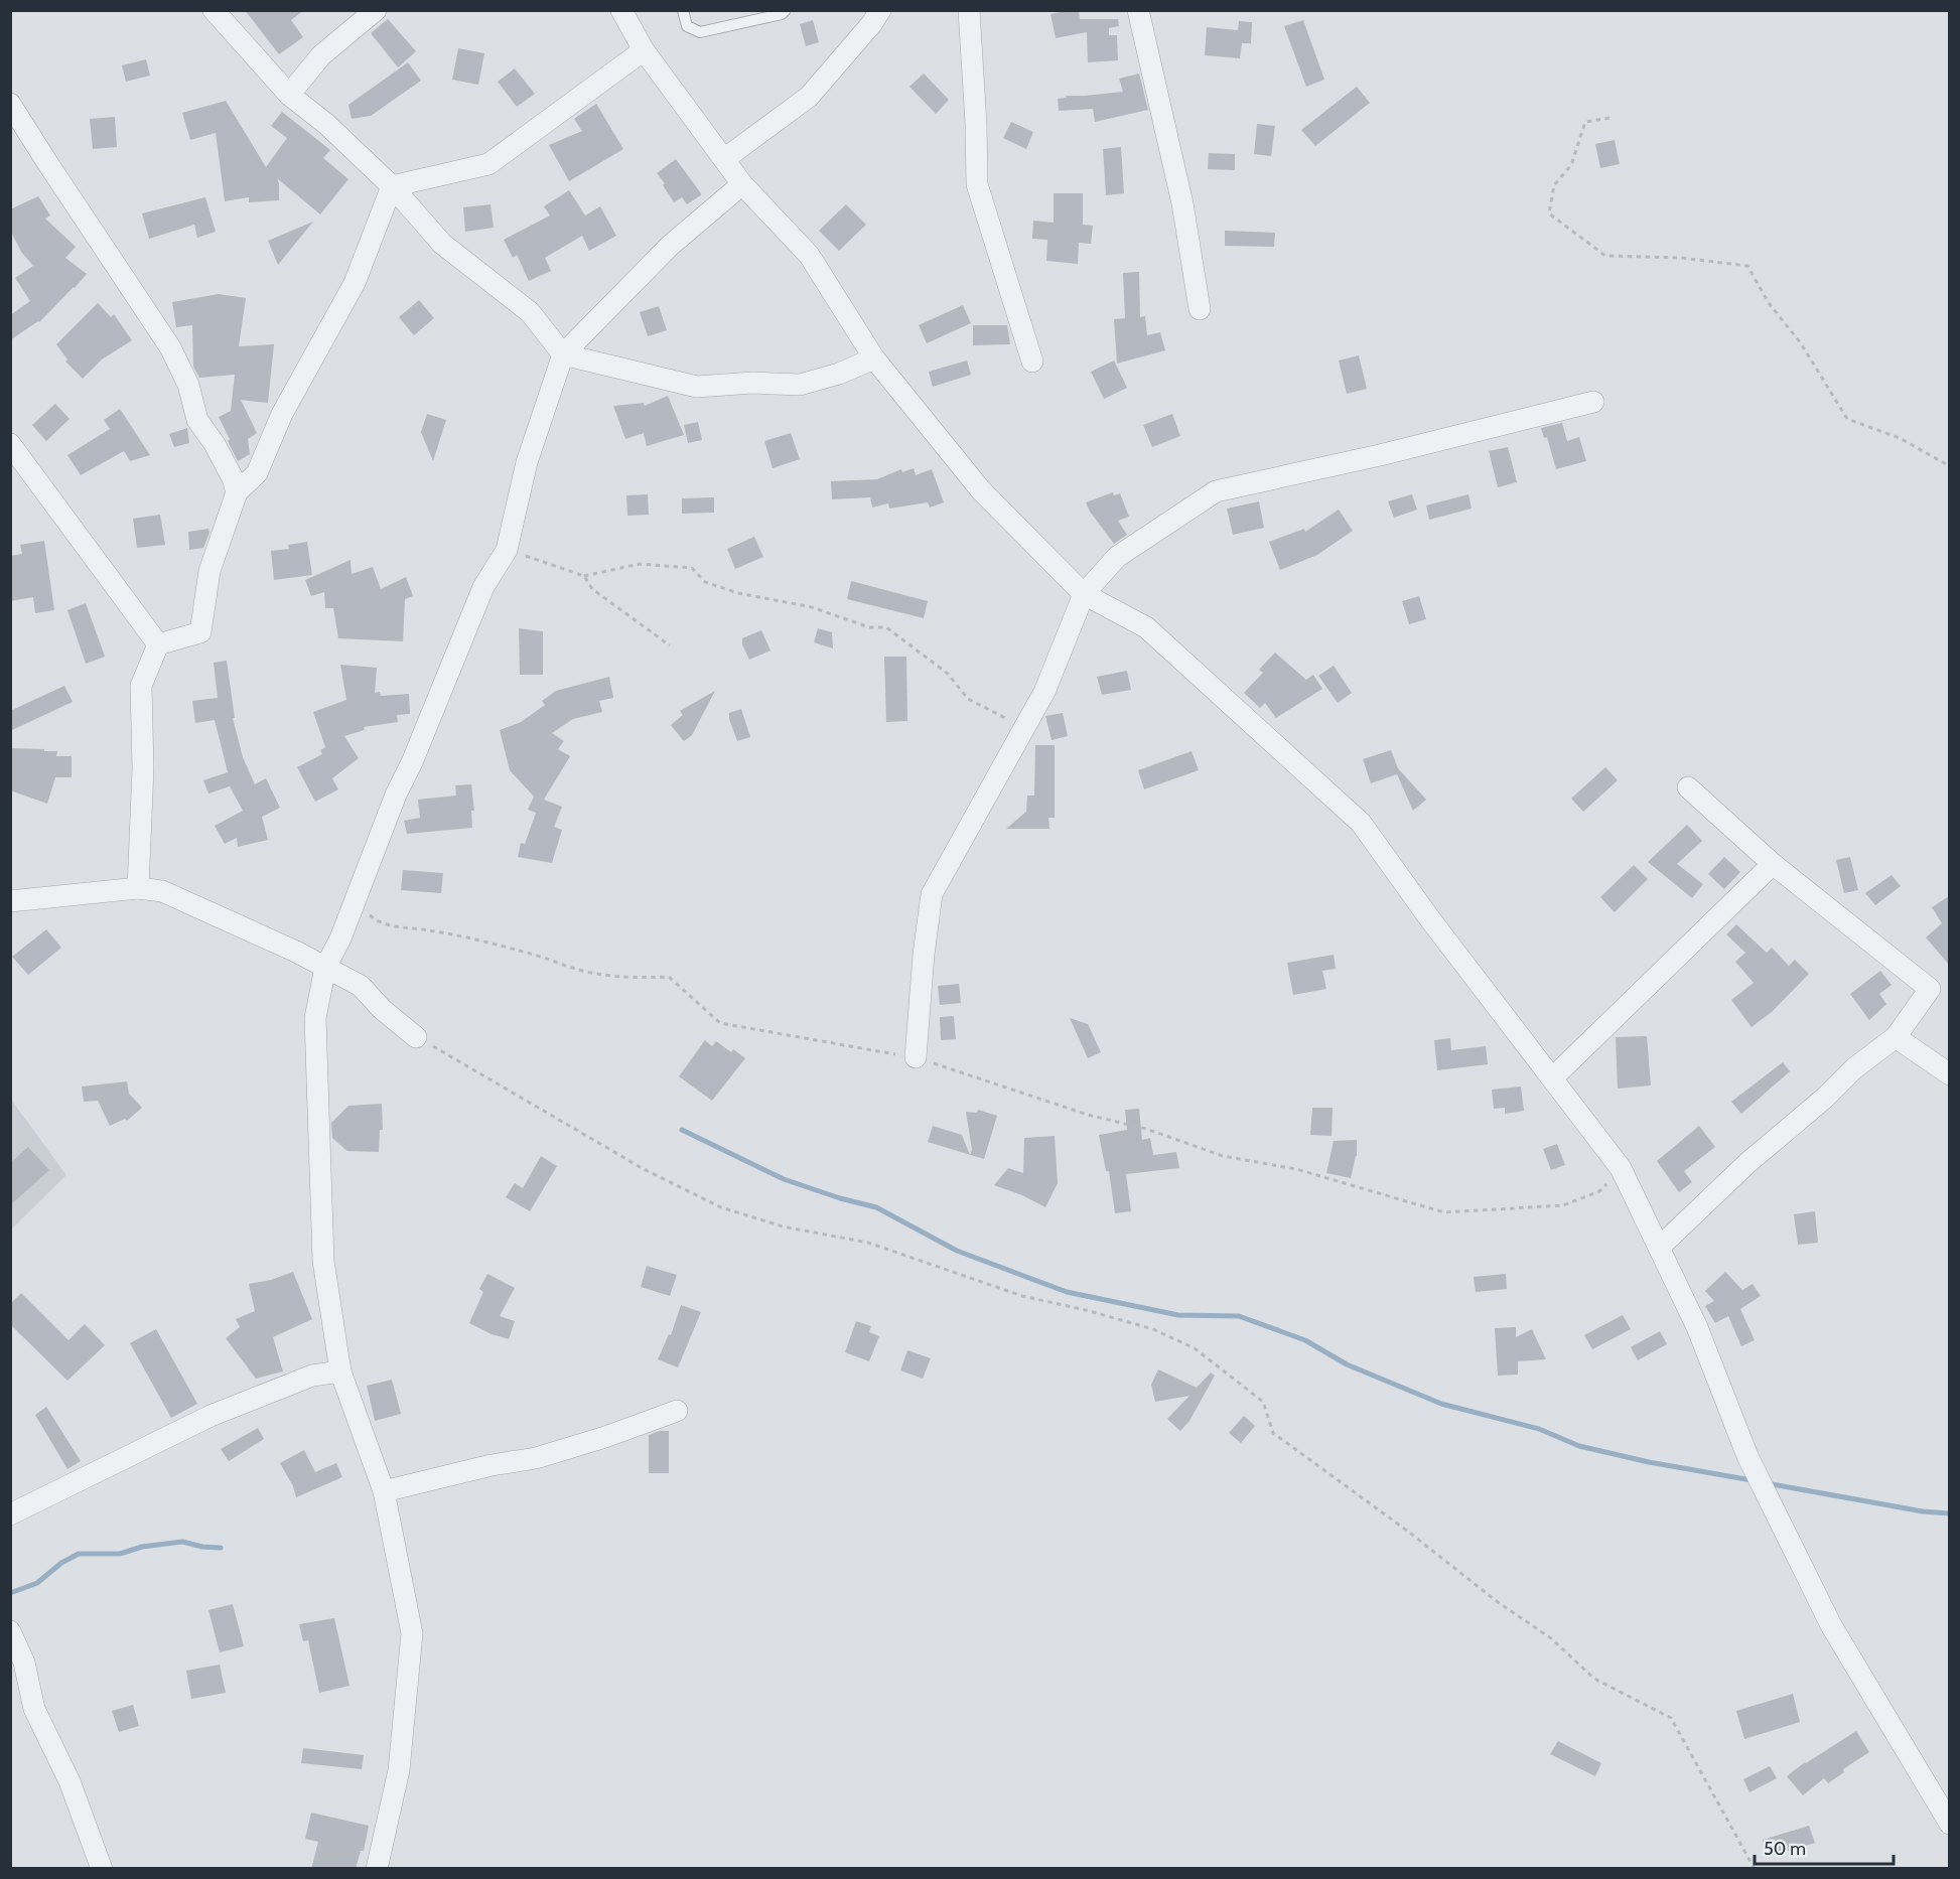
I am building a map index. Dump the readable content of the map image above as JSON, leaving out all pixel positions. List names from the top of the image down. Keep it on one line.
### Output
{"scale_bar":"50 m"}
